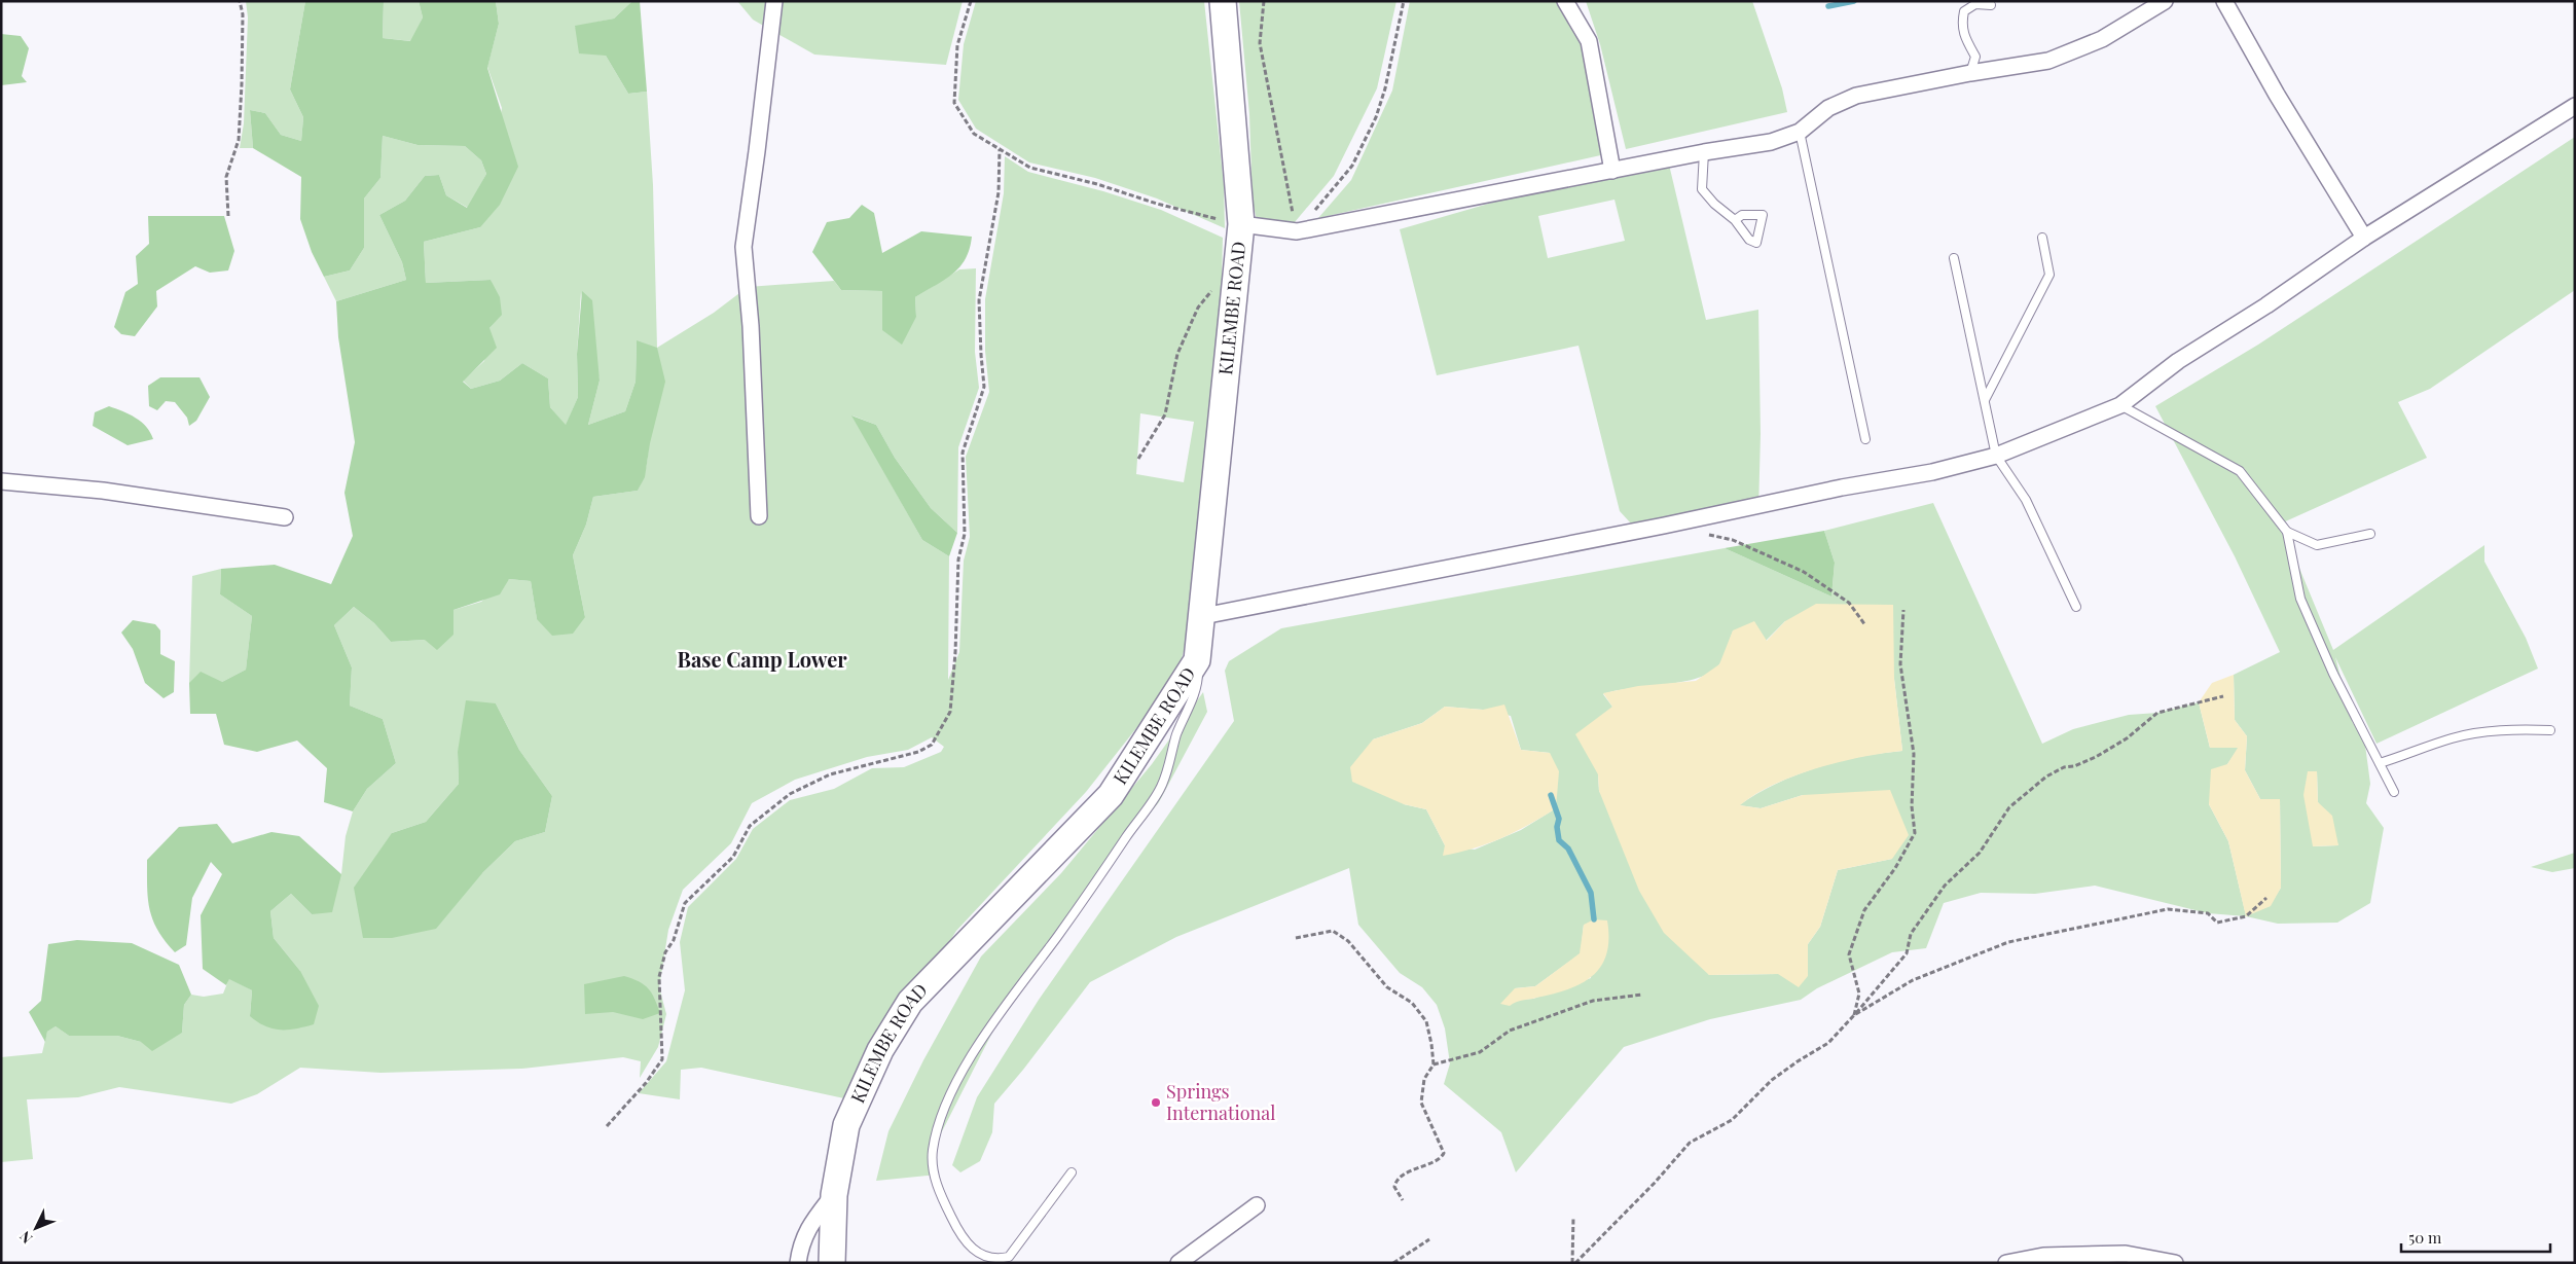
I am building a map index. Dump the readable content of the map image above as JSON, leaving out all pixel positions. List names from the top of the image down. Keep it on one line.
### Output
{"streets":{"main road":["KILEMBE ROAD"]},"districts":["Base Camp Lower"],"places":["Springs International"],"scale_bar":"50 m","north":"bottom left"}
